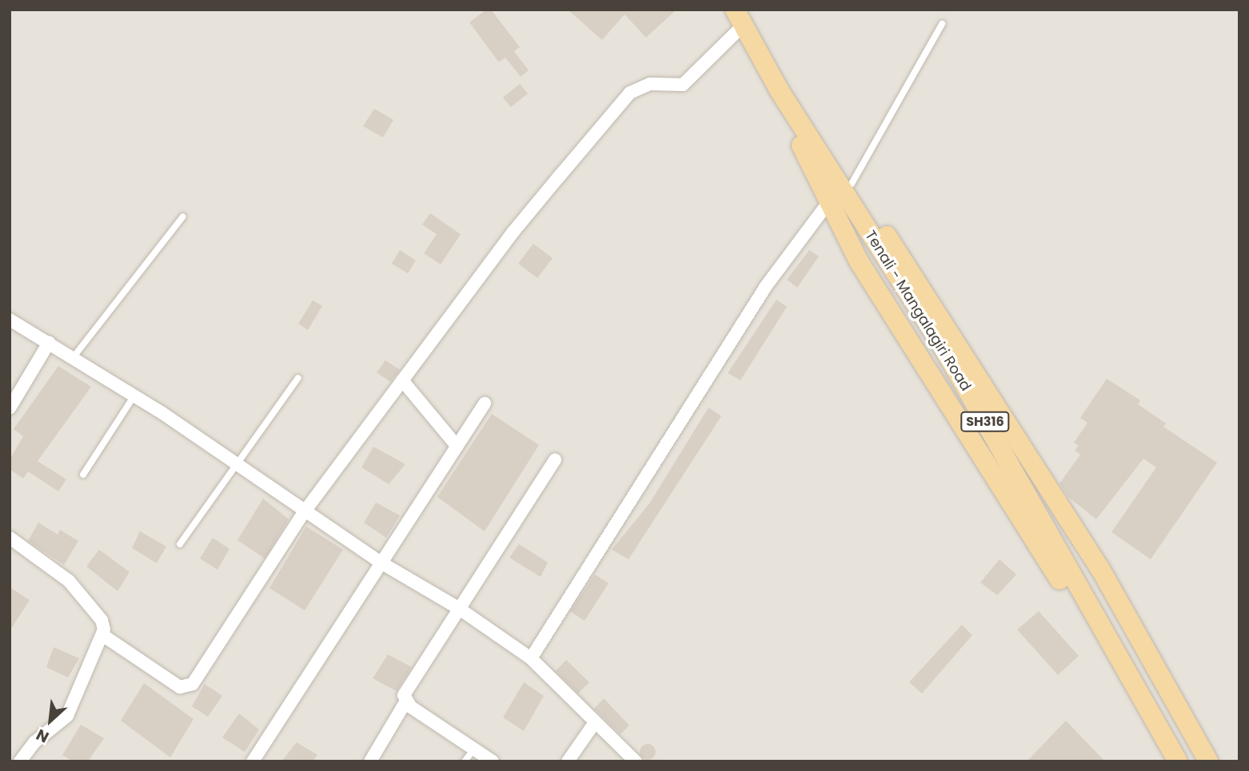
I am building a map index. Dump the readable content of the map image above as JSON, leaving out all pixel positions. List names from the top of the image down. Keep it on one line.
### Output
{"streets":{"main road":["Tenali - Mangalagiri Road","SH316"]},"north":"bottom left"}
